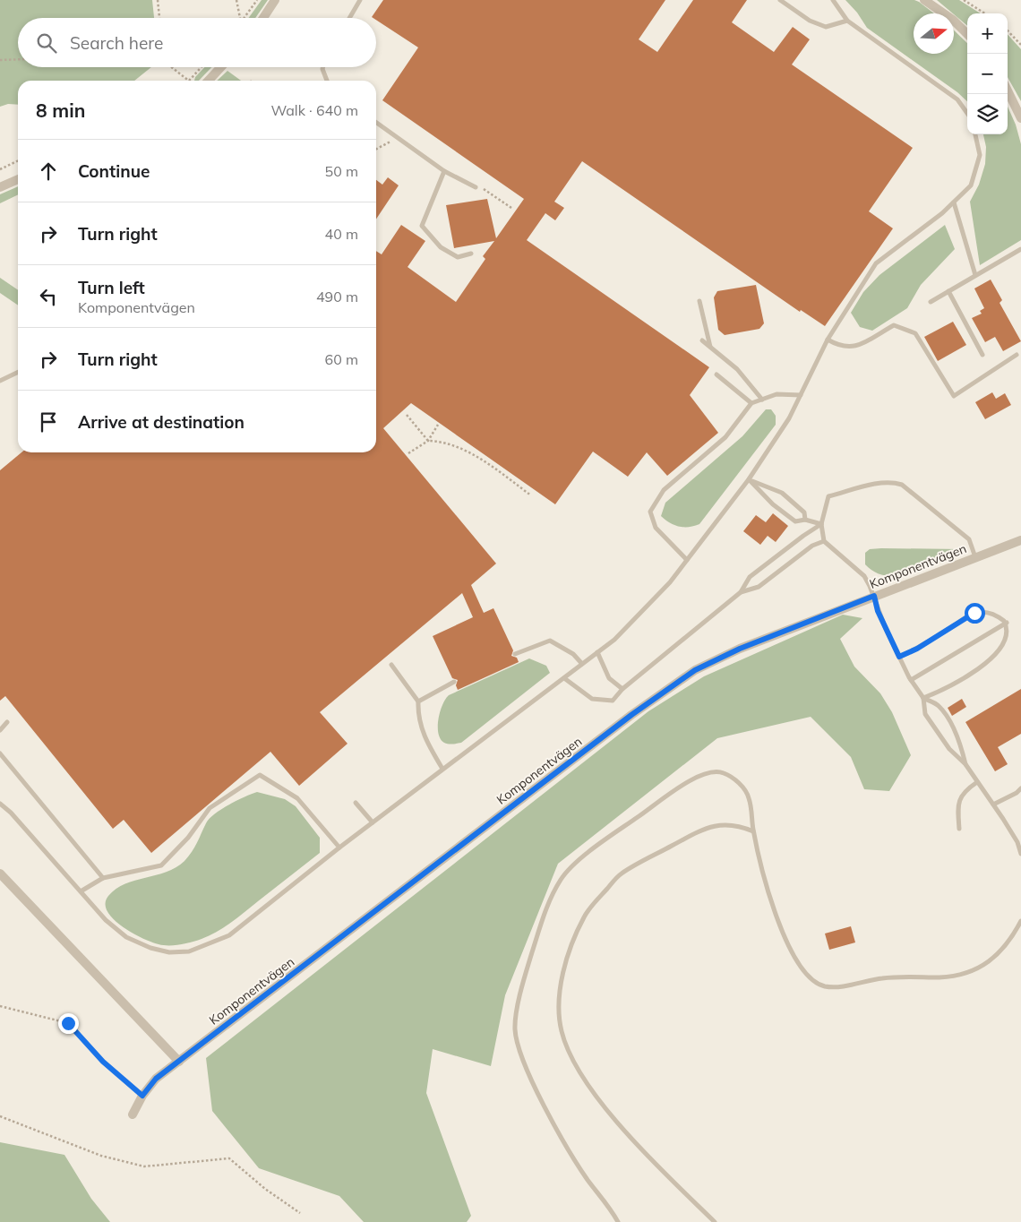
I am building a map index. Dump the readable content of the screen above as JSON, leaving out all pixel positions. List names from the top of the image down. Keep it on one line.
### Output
{"streets":{"street":["Komponentvägen"]},"north":"right","page":{"map_buttons":["+","−"],"search":"Search here","heading":["8 min","Walk · 640 m"],"list":[["Continue","50 m"],["Turn right","40 m"],["Turn left","Komponentvägen","490 m"],["Turn right","60 m"],"Arrive at destination"]}}
